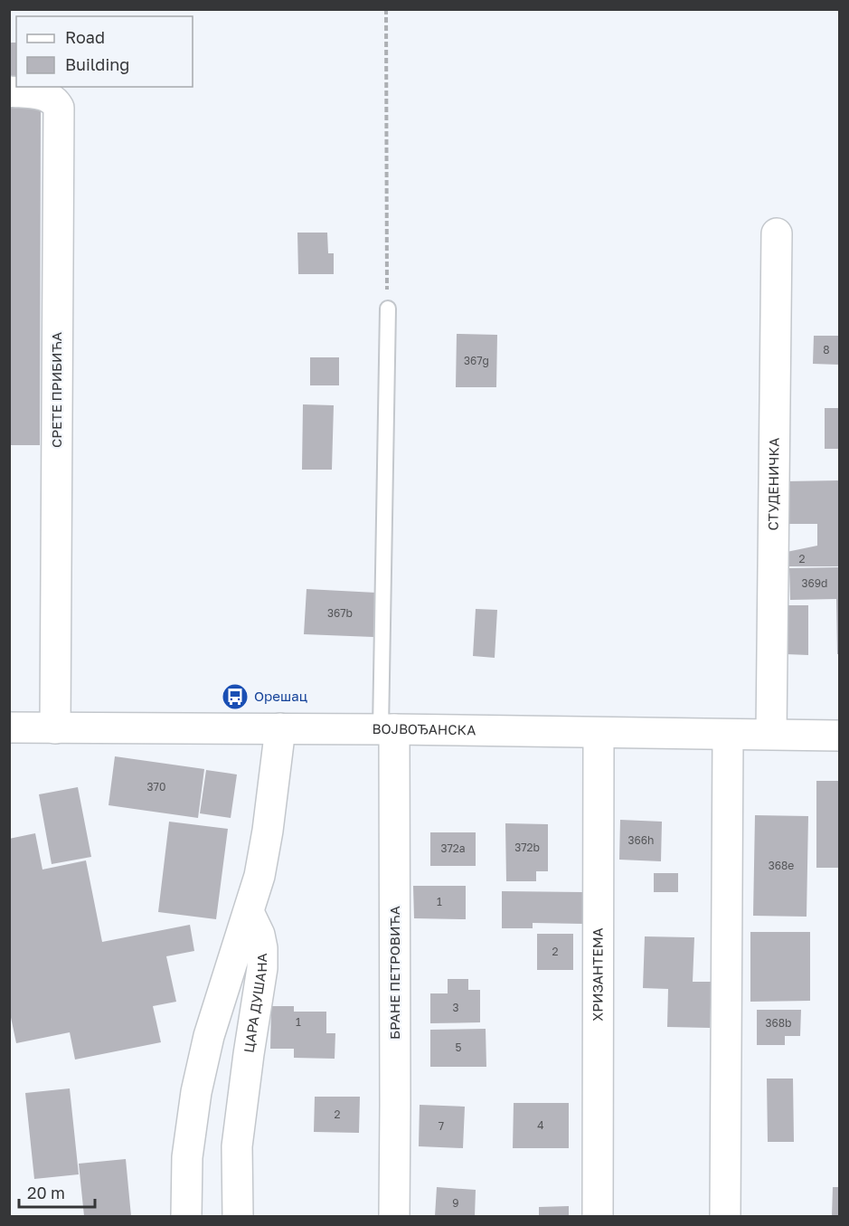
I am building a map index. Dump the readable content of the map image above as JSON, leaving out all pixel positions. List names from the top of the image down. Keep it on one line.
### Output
{"streets":{"street":["СРЕТЕ ПРИБИЋА","СТУДЕНИЧКА","ВОЈВОЂАНСКА","БРАНЕ ПЕТРОВИЋА","ХРИЗАНТЕМА","ЦАРА ДУШАНА"]},"crossings":[["СРЕТЕ ПРИБИЋА","ВОЈВОЂАНСКА"],["СТУДЕНИЧКА","ВОЈВОЂАНСКА"],["ВОЈВОЂАНСКА","БРАНЕ ПЕТРОВИЋА"],["ВОЈВОЂАНСКА","ХРИЗАНТЕМА"]],"places":{"bus stop":["Орешац"]},"house_numbers":["8","367g","2","369d","367b","370","366h","372b","372a","368e","1","2","3","1","368b","5","2","4","7","9"],"legend":["Road","Building"],"scale_bar":"20 m"}
